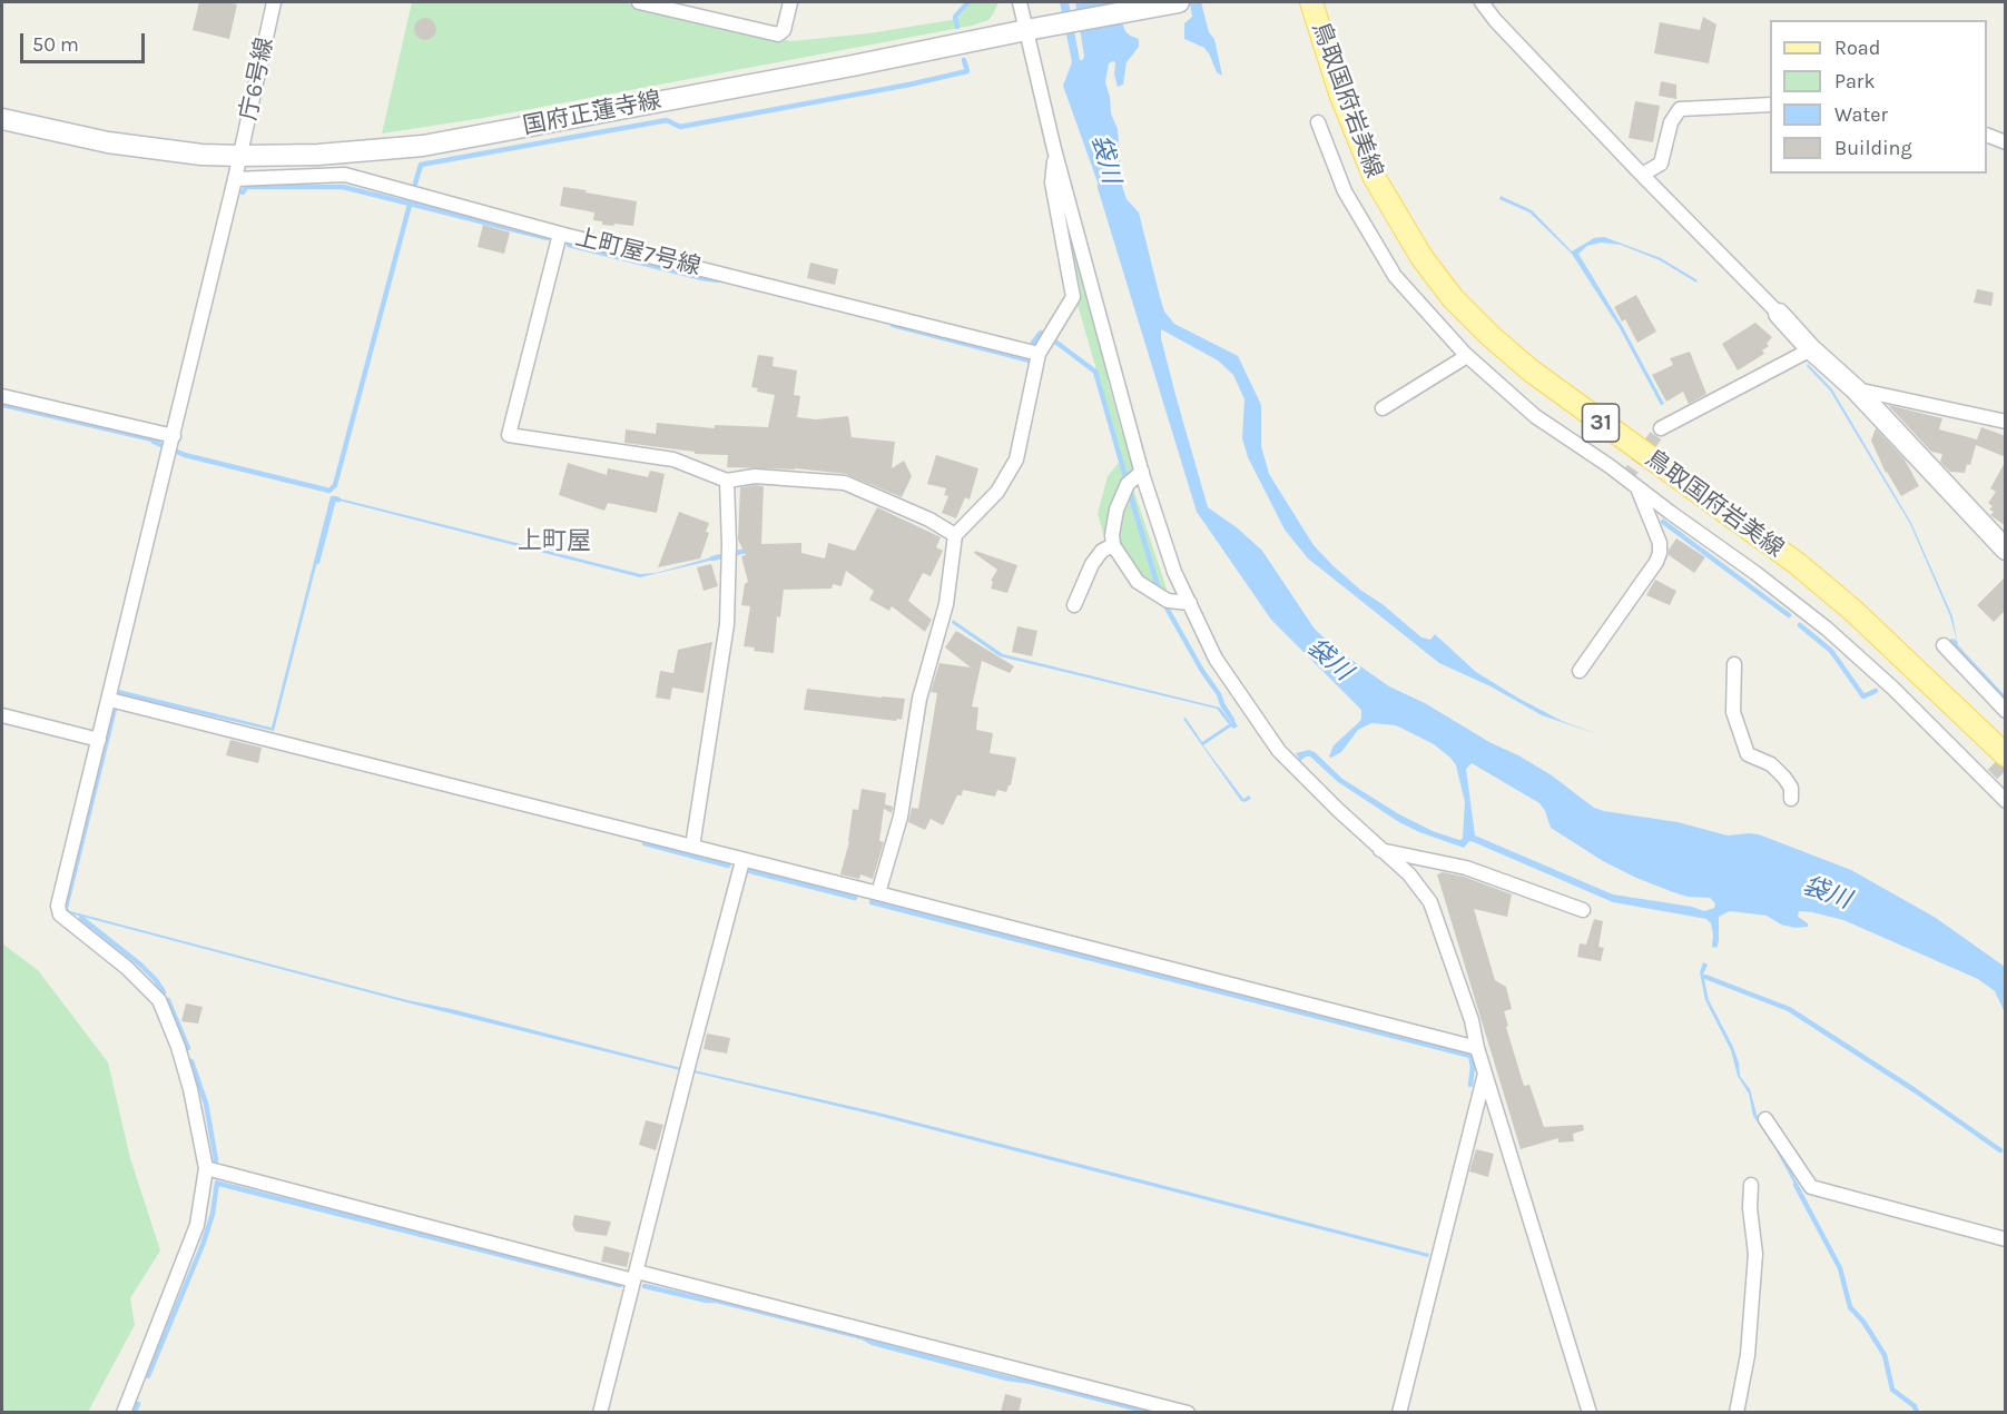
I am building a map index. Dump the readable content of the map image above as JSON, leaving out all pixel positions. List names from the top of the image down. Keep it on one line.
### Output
{"streets":{"main road":["鳥取国府岩美線","国府正蓮寺線","31"],"street":["庁6号線","上町屋7号線"]},"crossings":[["庁6号線","国府正蓮寺線"],["庁6号線","上町屋7号線"]],"districts":["上町屋"],"water":["袋川"],"legend":["Road","Park","Water","Building"],"scale_bar":"50 m"}
